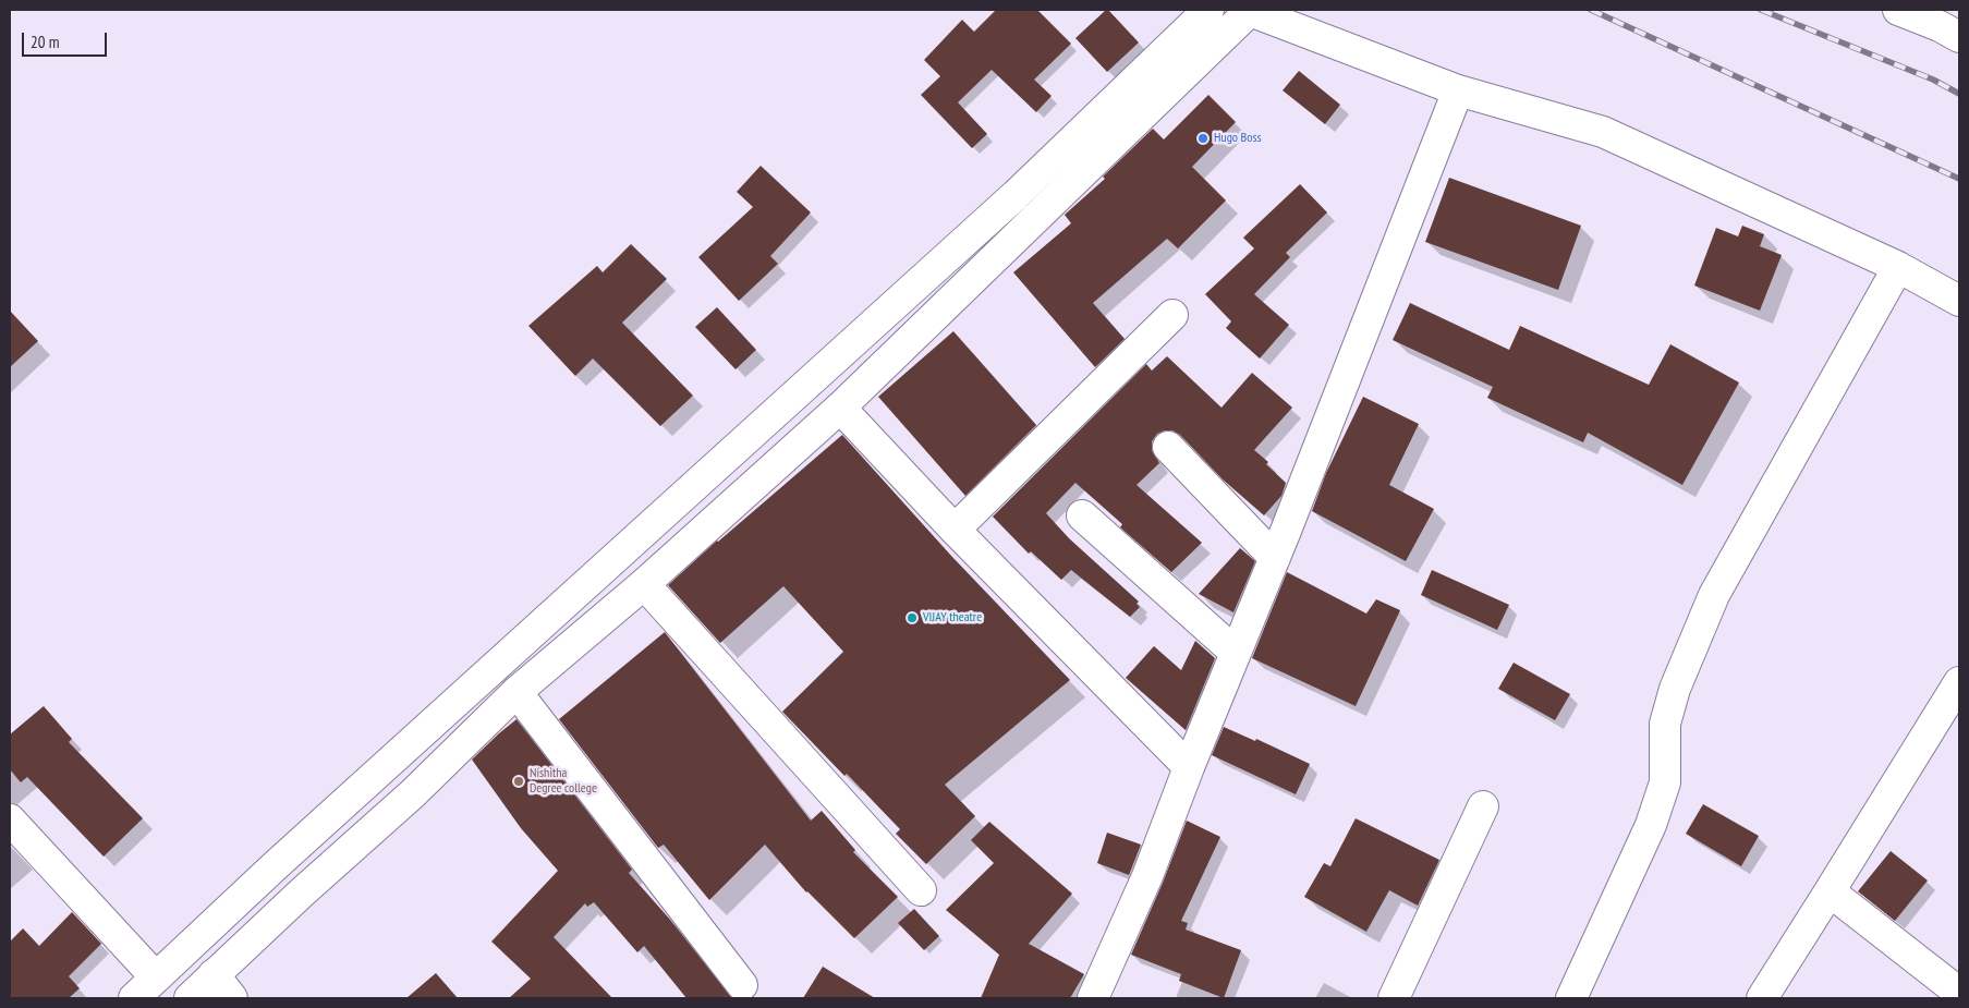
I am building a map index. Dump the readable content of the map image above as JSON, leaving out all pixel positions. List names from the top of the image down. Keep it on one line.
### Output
{"places":["Hugo Boss","VIJAY theatre","Nishitha Degree college"],"scale_bar":"20 m"}
